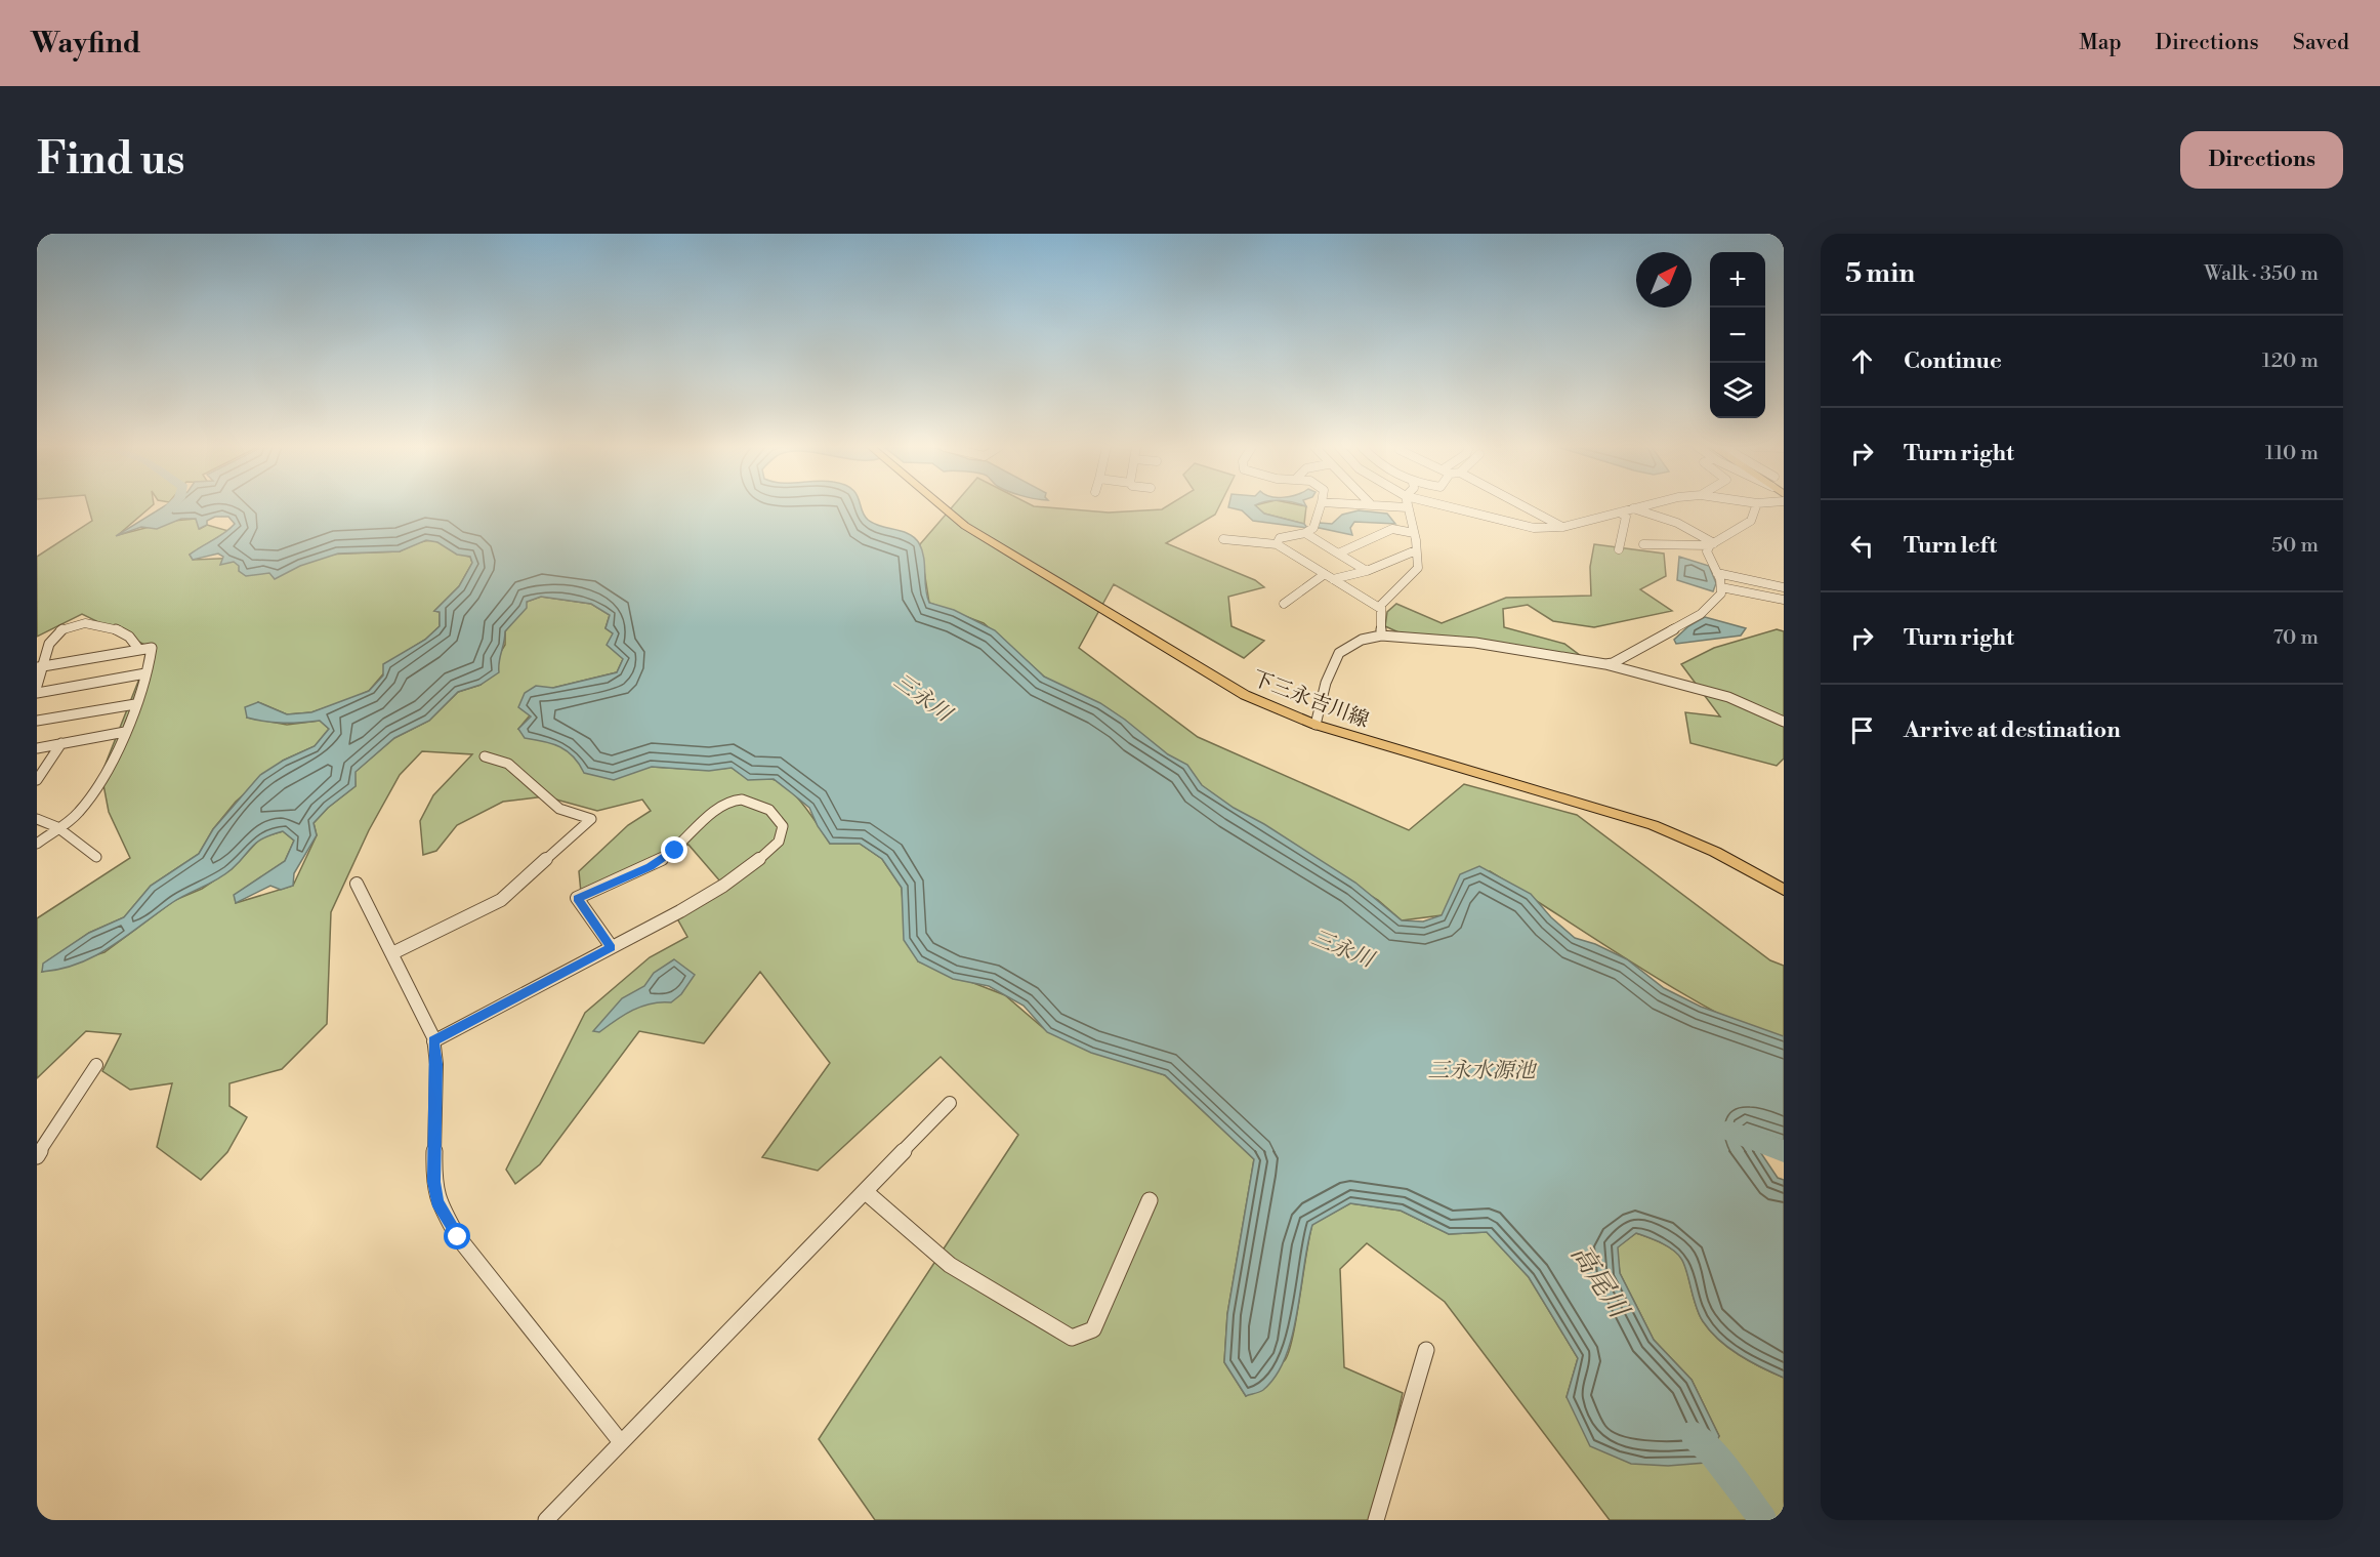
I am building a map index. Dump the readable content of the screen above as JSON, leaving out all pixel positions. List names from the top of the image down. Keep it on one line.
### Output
{"streets":{"main road":["下三永吉川線"]},"water":["三永川","三永水源池","高尾川"],"north":"top right","page":{"header":"Wayfind","nav":["Map","Directions","Saved"],"buttons":"Directions","title":"Find us","heading":["5 min","Walk · 350 m"],"map_buttons":["+","−"],"list":[["Continue","120 m"],["Turn right","110 m"],["Turn left","50 m"],["Turn right","70 m"],"Arrive at destination"]}}
